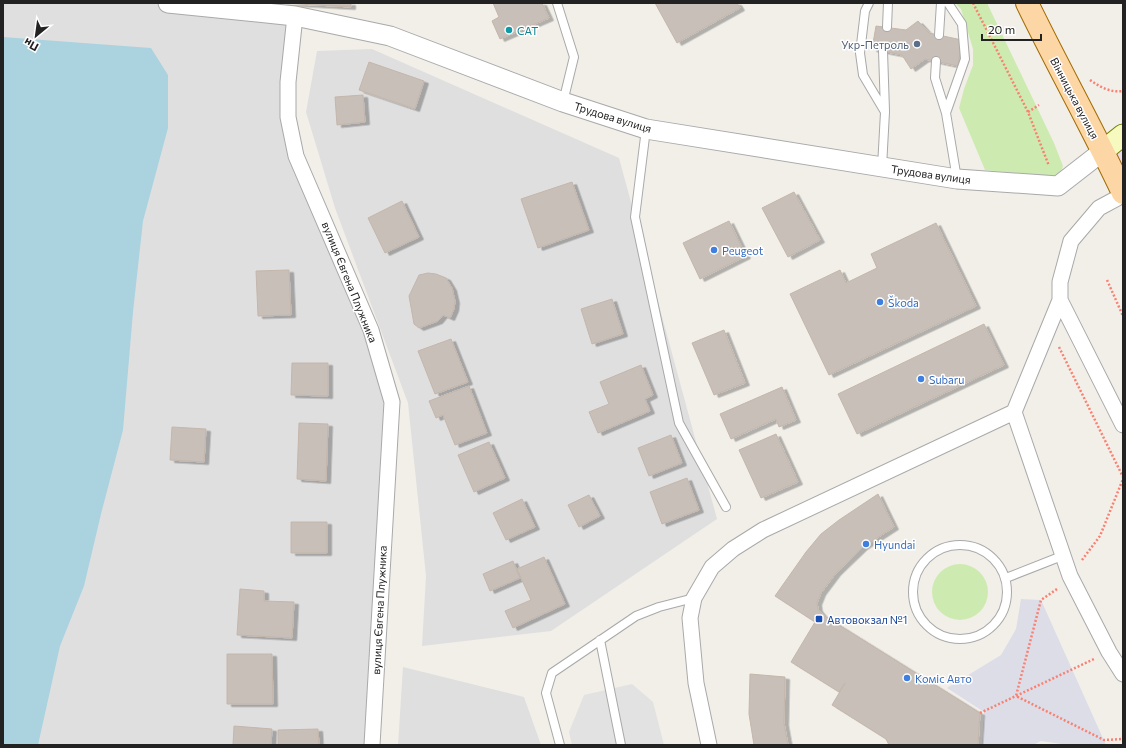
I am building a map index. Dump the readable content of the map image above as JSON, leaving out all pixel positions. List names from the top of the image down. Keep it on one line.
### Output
{"streets":{"main road":["Вінницька вулиця","Трудова вулиця"],"street":["вулиця Євгена Плужника"]},"crossings":[["Вінницька вулиця","Трудова вулиця"],["Трудова вулиця","вулиця Євгена Плужника"]],"places":{"other":["САТ","Укр-Петроль","Peugeot","Škoda","Subaru","Hyundai","Коміс Авто"],"transit":["Автовокзал №1"]},"scale_bar":"20 m","north":"bottom left"}
